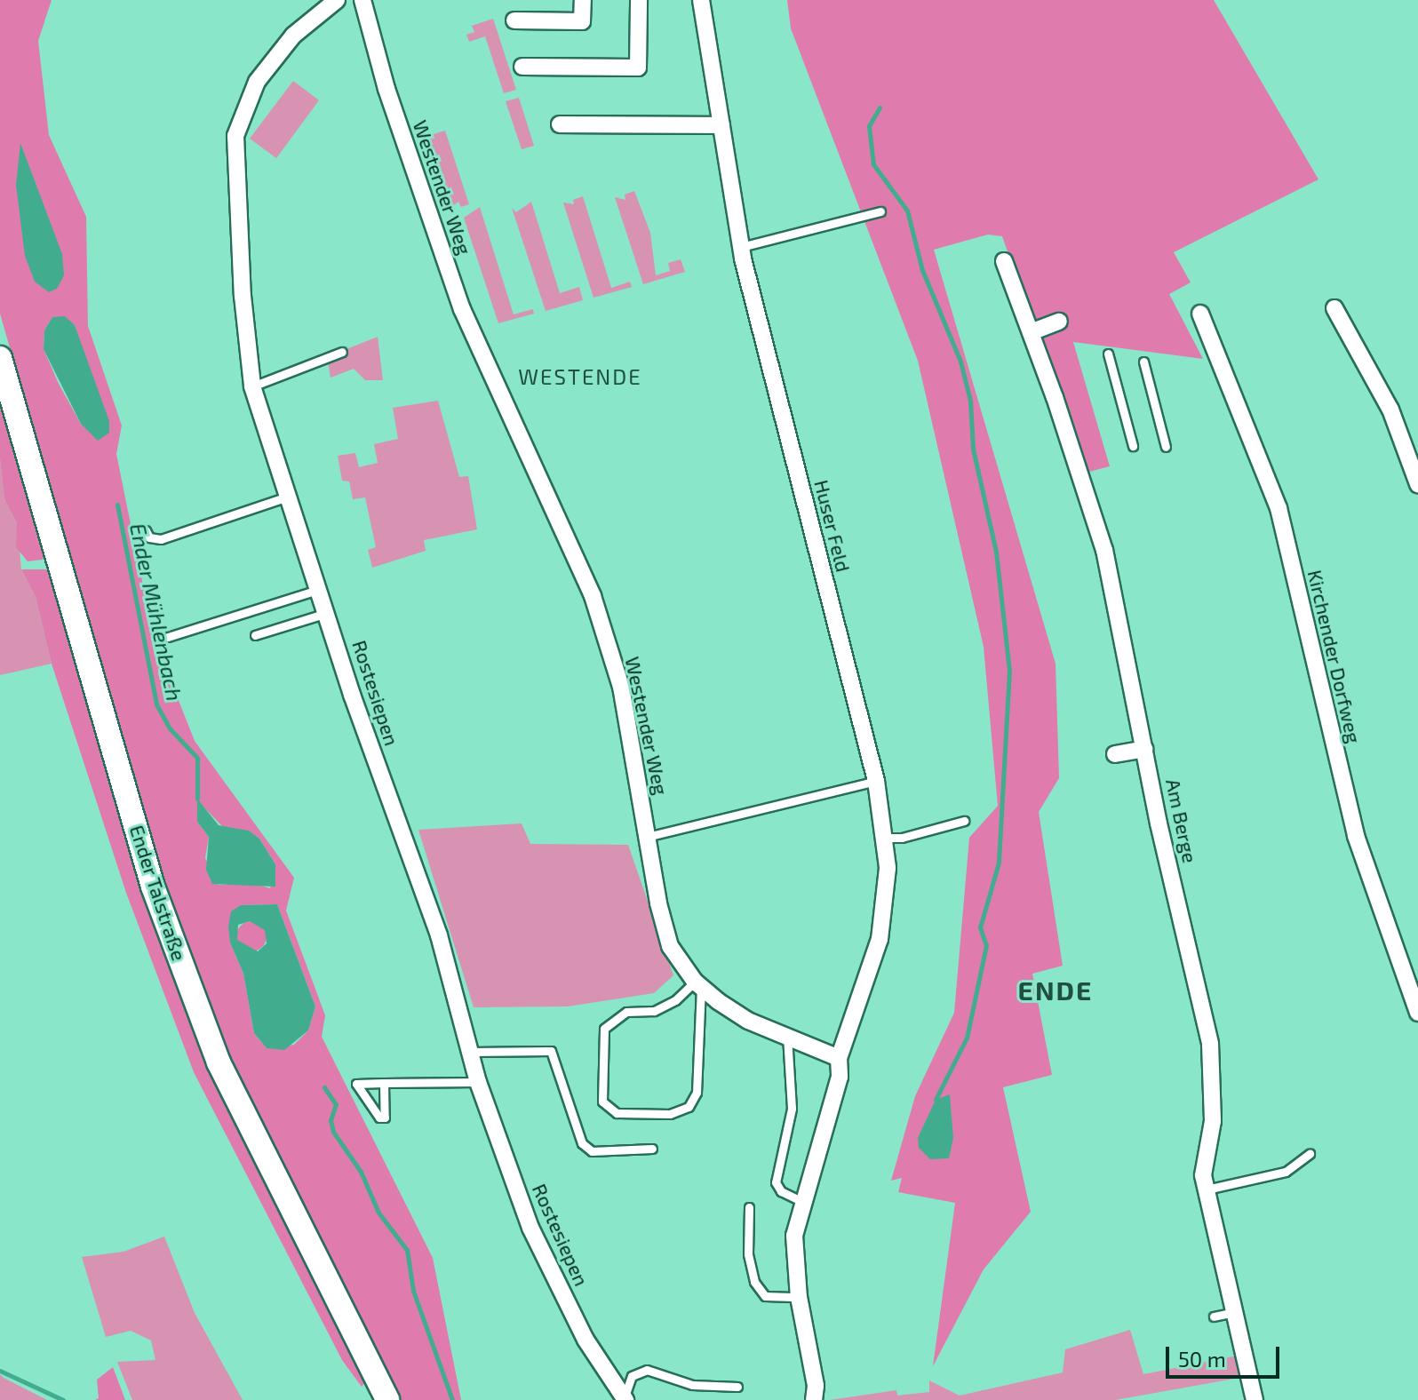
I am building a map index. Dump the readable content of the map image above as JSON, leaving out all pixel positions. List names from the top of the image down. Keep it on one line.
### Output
{"streets":{"main road":["Ender Talstraße"],"street":["Westender Weg","Huser Feld","Kirchender Dorfweg","Rostesiepen","Am Berge"]},"crossings":[["Westender Weg","Huser Feld"]],"districts":["WESTENDE","ENDE"],"water":["Ender Mühlenbach"],"scale_bar":"50 m"}
